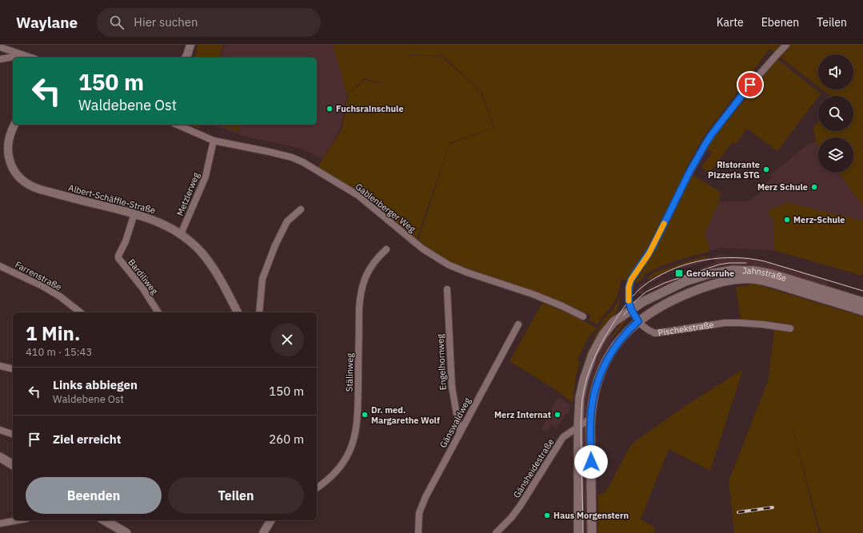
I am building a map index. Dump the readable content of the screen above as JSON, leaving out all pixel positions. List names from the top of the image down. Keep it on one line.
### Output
{"streets":{"main road":["Jahnstraße"],"street":["Metzlerweg","Albert-Schäffle-Straße","Gablenberger Weg","Farrenstraße","Bardiliweg","Pischekstraße","Engelhornweg","Stälinweg","Gänswaldweg","Gänsheidestraße"]},"crossings":[["Metzlerweg","Albert-Schäffle-Straße"],["Metzlerweg","Gablenberger Weg"],["Albert-Schäffle-Straße","Bardiliweg"],["Jahnstraße","Pischekstraße"],["Engelhornweg","Gänswaldweg"]],"places":{"other":["Fuchsrainschule","Ristorante Pizzeria STG","Merz Schule","Merz-Schule","Dr. med. Margarethe Wolf","Merz Internat","Haus Morgenstern"],"transit":["Geroksruhe"]},"page":{"header":"Waylane","search":"Hier suchen","nav":["Karte","Ebenen","Teilen"],"turn":["150 m","Waldebene Ost"],"heading":["1 Min.","410 m · 15:43"],"list":[{"name":"Links abbiegen","note":"Waldebene Ost","value":"150 m"},{"name":"Ziel erreicht","value":"260 m"}],"buttons":["Beenden","Teilen"]}}
